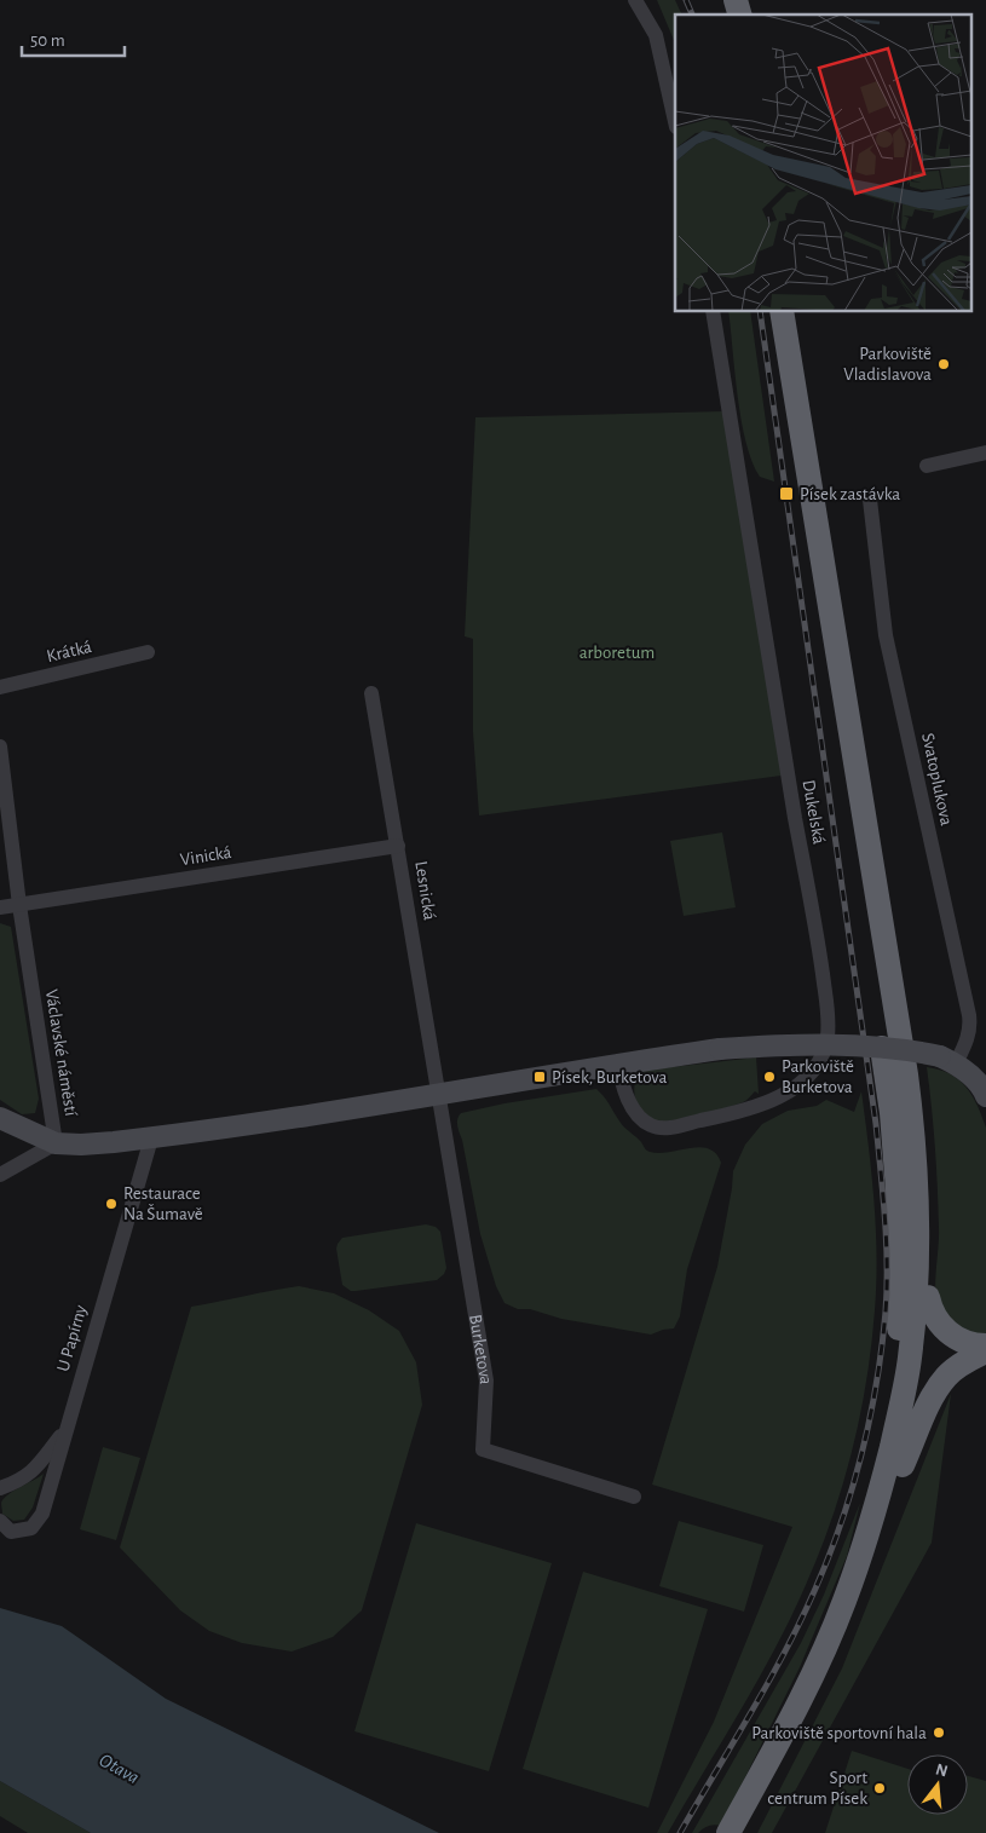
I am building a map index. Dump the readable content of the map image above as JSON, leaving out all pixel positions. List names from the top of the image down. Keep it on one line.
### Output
{"streets":{"street":["Krátká","Svatoplukova","Dukelská","Vinická","Lesnická","Václavské náměstí","U Papírny","Burketova"]},"crossings":[["Vinická","Lesnická"],["Vinická","Václavské náměstí"],["Lesnická","Burketova"]],"water":["Otava"],"parks":["arboretum"],"places":{"other":["Parkoviště Vladislavova","Parkoviště Burketova","Restaurace Na Šumavě","Parkoviště sportovní hala","Sport centrum Písek"],"transit":["Písek zastávka","Písek, Burketova"]},"scale_bar":"50 m","north":"top"}
